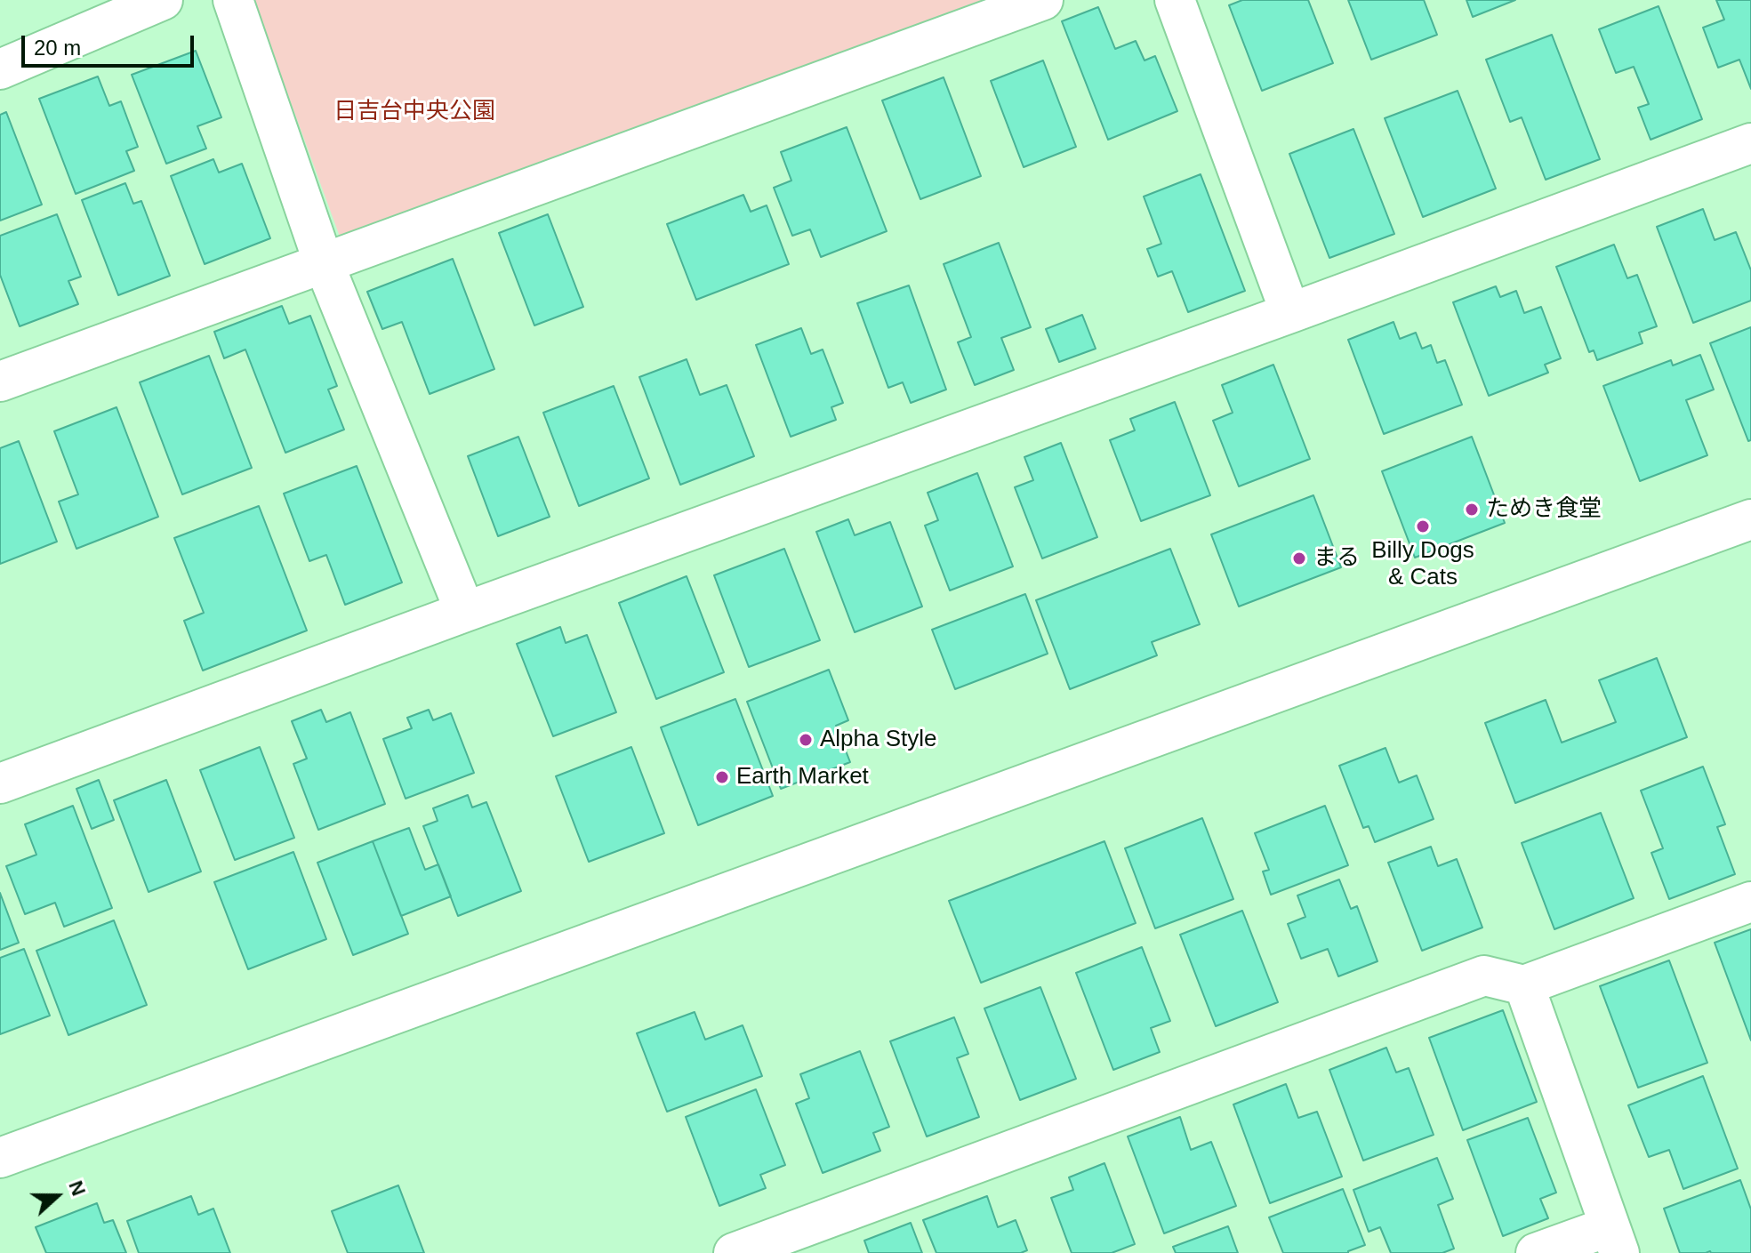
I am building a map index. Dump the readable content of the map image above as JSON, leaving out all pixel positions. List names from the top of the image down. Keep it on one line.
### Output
{"parks":["日吉台中央公園"],"places":["ためき食堂","Billy Dogs & Cats","まる","Alpha Style","Earth Market"],"scale_bar":"20 m","north":"right"}
